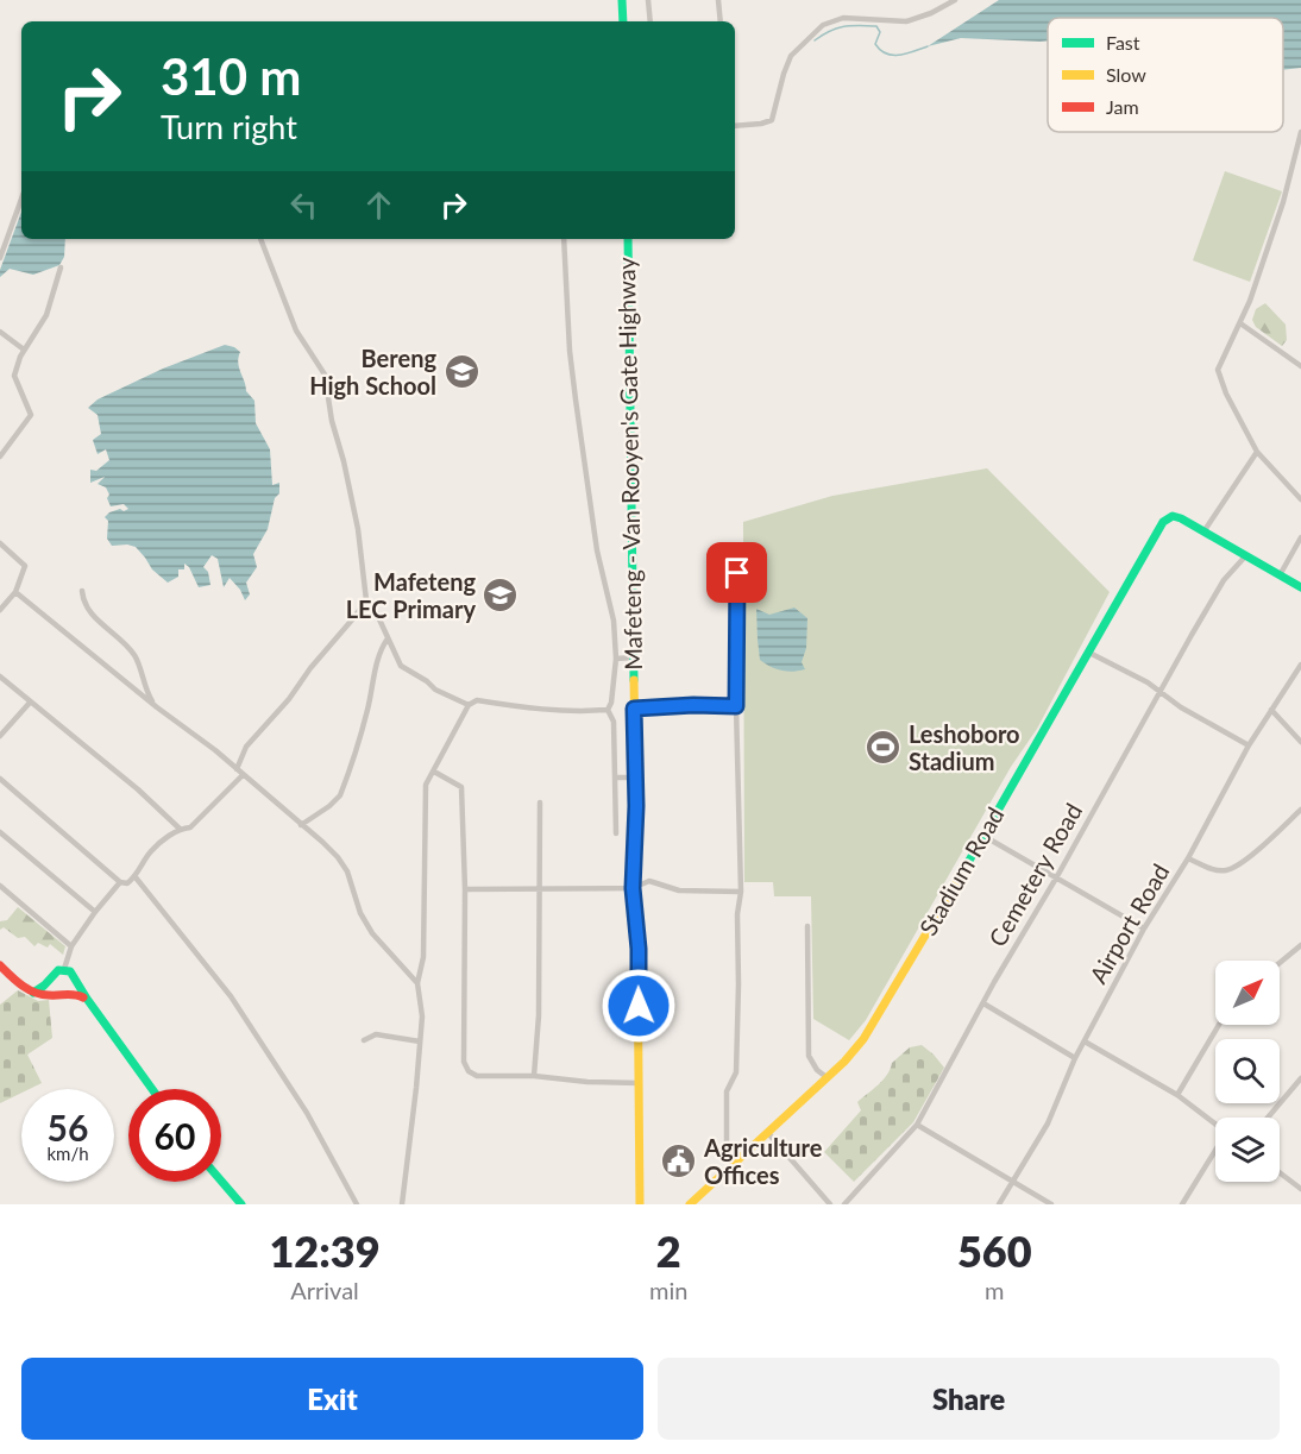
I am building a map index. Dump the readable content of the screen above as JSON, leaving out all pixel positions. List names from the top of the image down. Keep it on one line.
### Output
{"streets":{"street":["Mafeteng - Van Rooyen's Gate Highway","Stadium Road","Cemetery Road","Airport Road"]},"crossings":[["Stadium Road","Cemetery Road"]],"places":{"school or university":["Bereng High School","Mafeteng LEC Primary"],"sports":["Leshoboro Stadium"],"public building":["Agriculture Offices"]},"legend":["Fast","Slow","Jam"],"north":"top right","page":{"turn":["310 m","Turn right"],"speed":"56 km/h","limit":"60","eta":["12:39","Arrival","2","min","560","m"],"buttons":["Exit","Share"]}}
